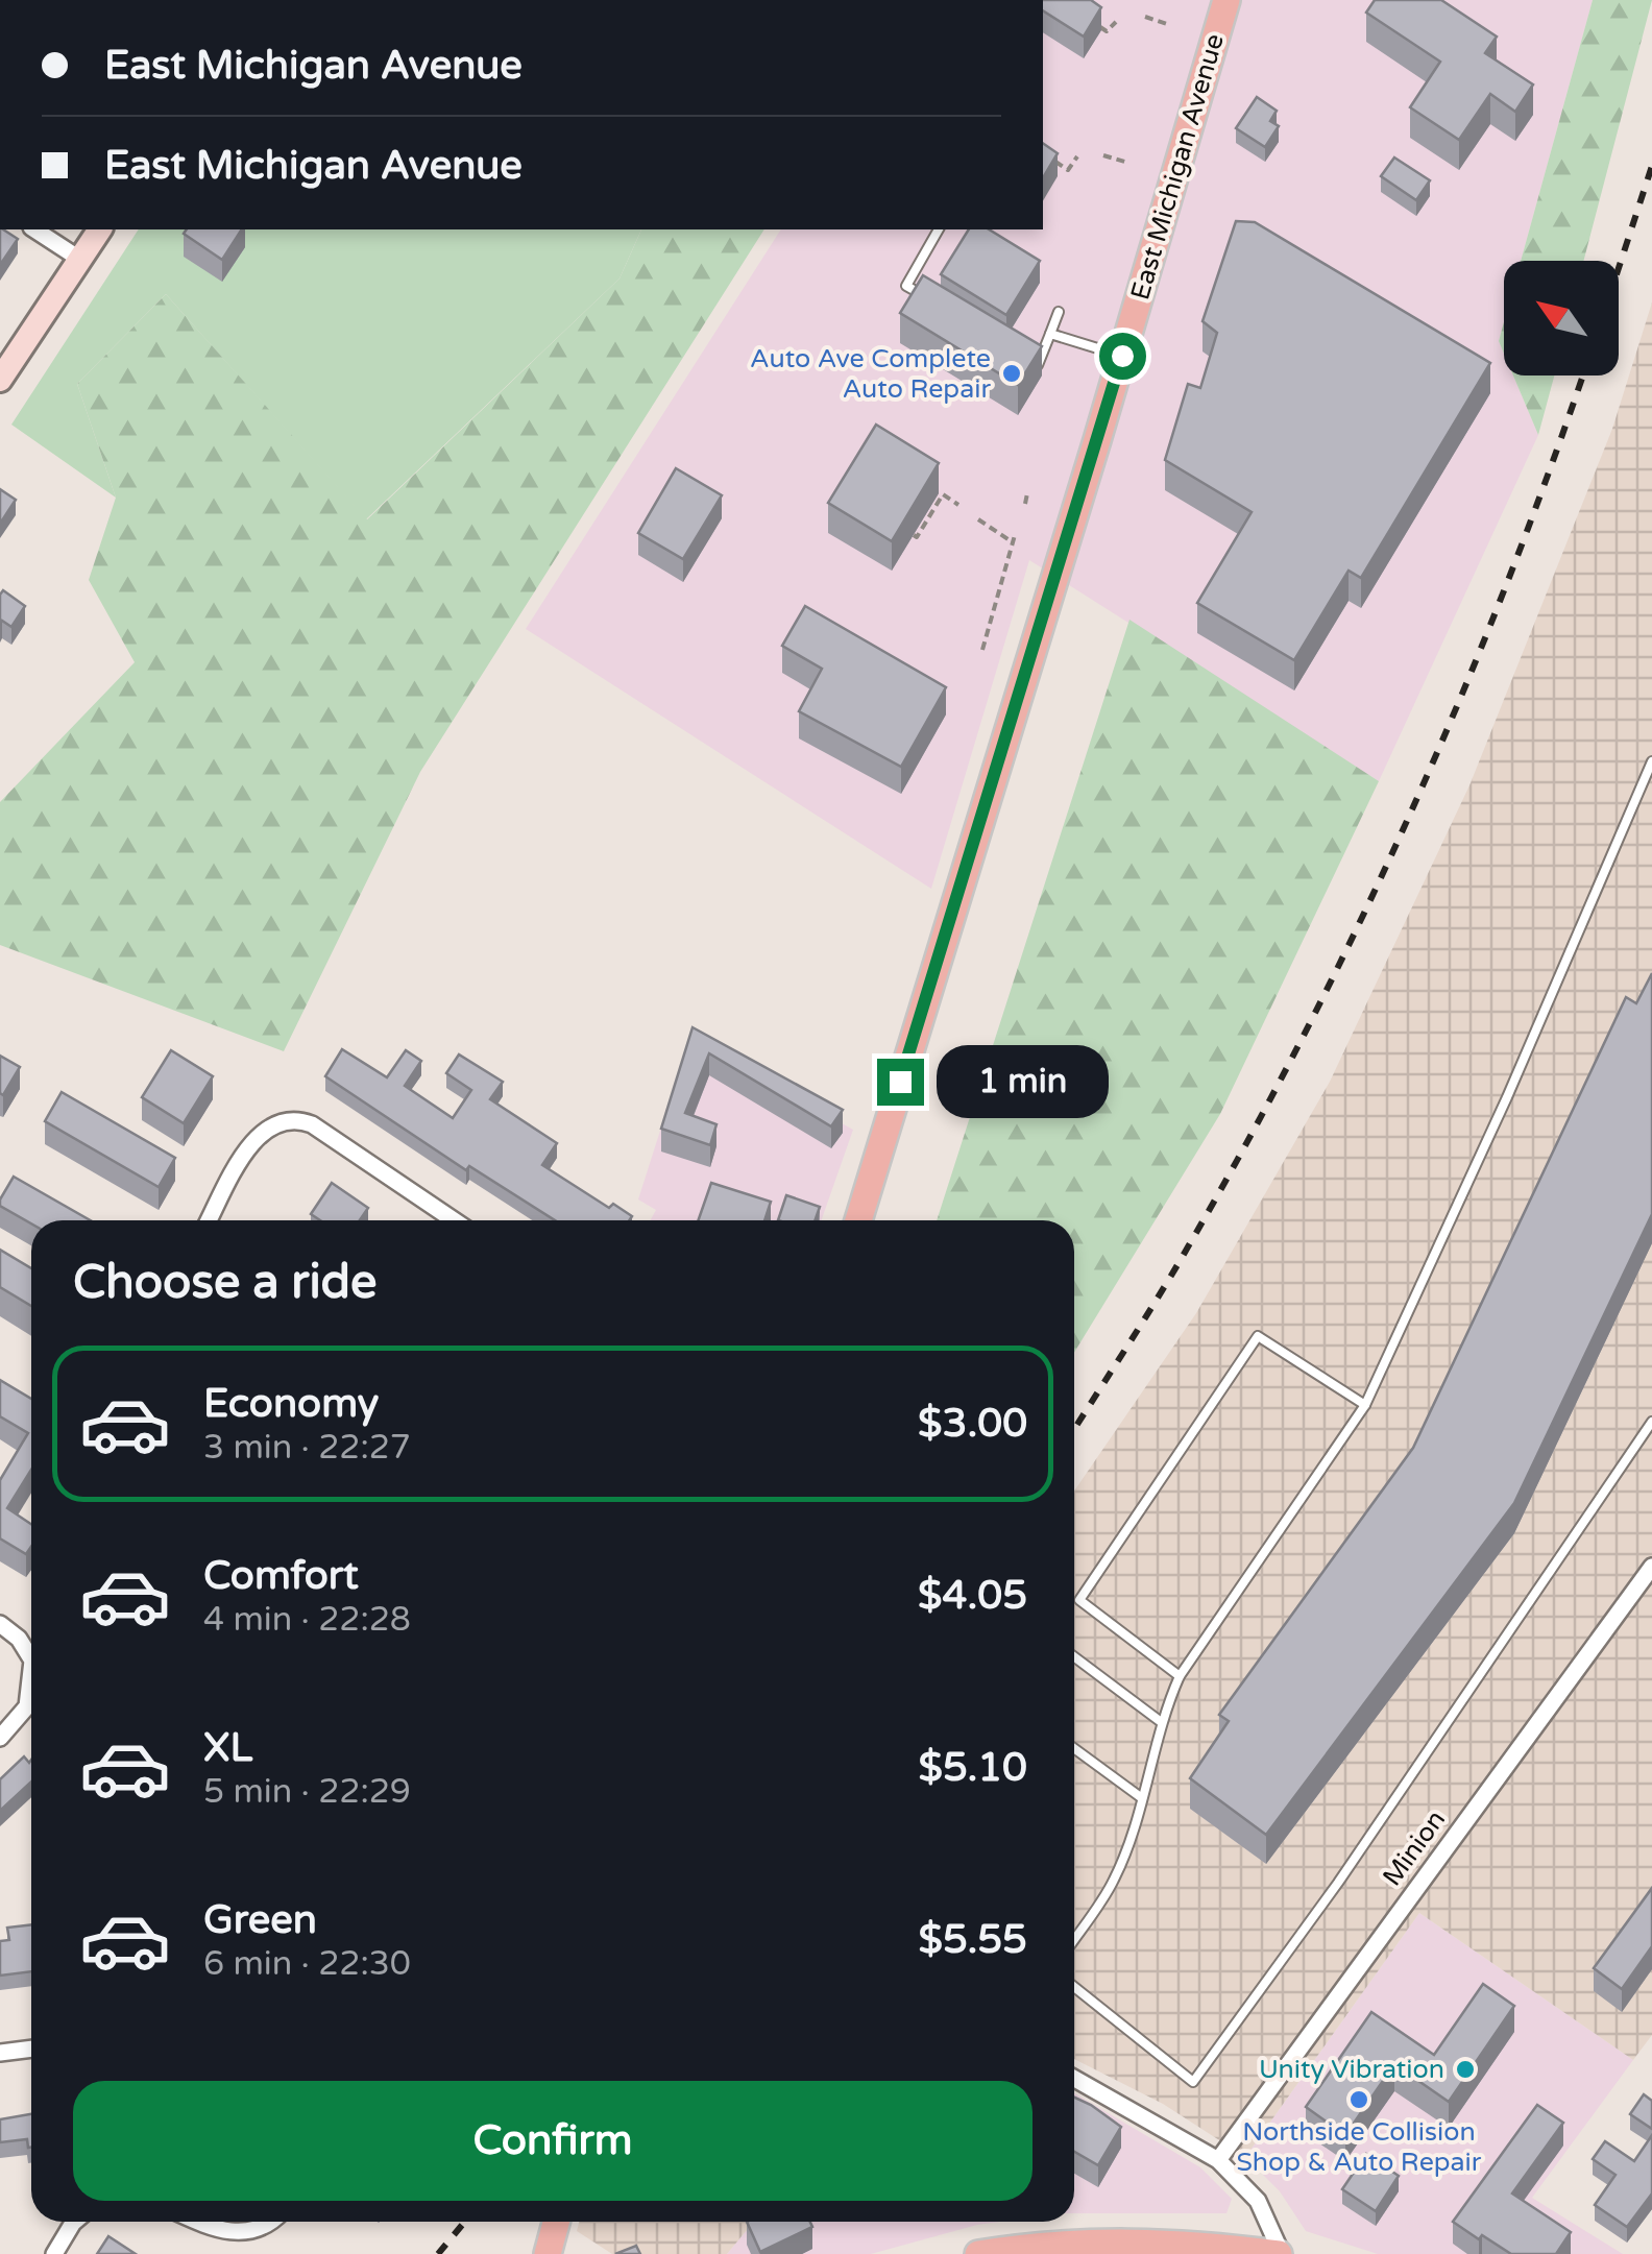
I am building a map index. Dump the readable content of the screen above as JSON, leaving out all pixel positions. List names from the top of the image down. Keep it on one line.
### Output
{"streets":{"main road":["East Michigan Avenue"],"street":["Minion"]},"places":["Auto Ave Complete Auto Repair","Unity Vibration","Northside Collision Shop & Auto Repair"],"north":"top left","page":{"banner":["East Michigan Avenue","East Michigan Avenue"],"bubble":"1 min","heading":"Choose a ride","list":[{"name":"Economy","note":"3 min · 22:27","value":"$3.00"},{"name":"Comfort","note":"4 min · 22:28","value":"$4.05"},{"name":"XL","note":"5 min · 22:29","value":"$5.10"},{"name":"Green","note":"6 min · 22:30","value":"$5.55"}],"buttons":"Confirm"}}
